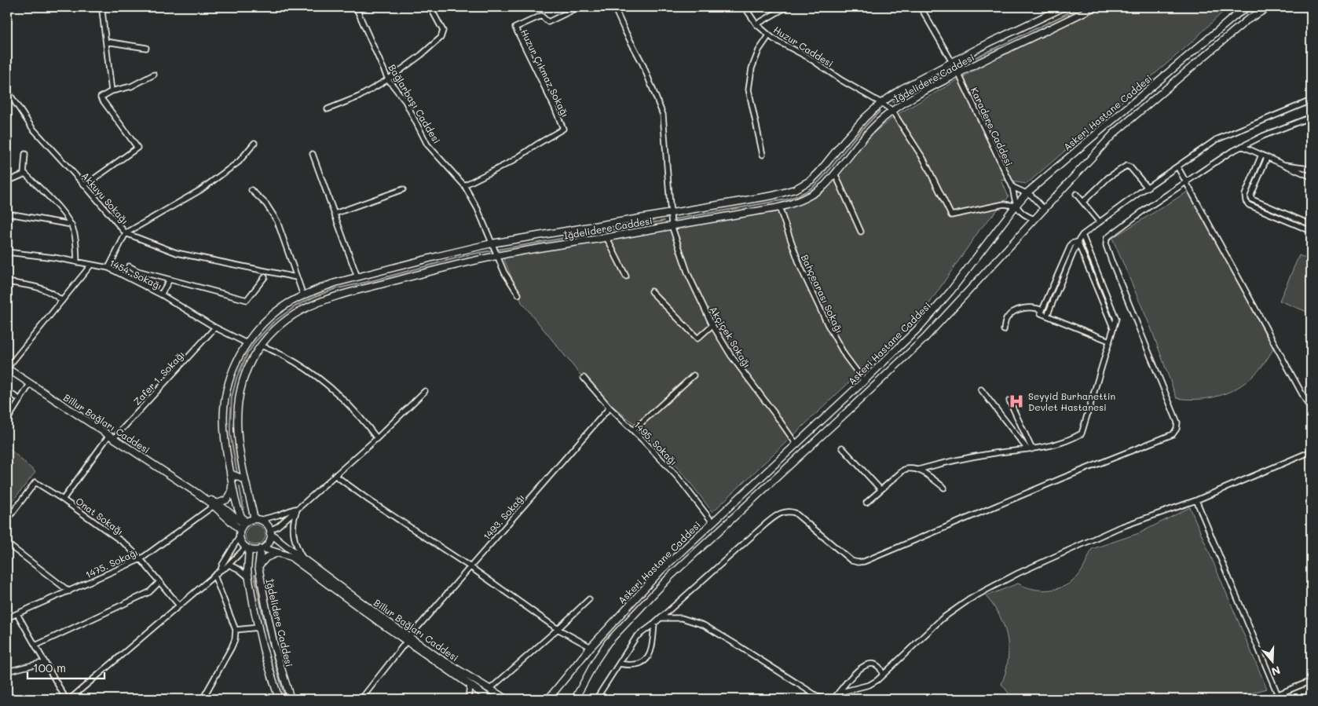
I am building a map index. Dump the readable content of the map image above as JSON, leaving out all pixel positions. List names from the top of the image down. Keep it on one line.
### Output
{"streets":{"street":["Huzur Caddesi","Huzur Çıkmaz Sokağı","İğdelidere Caddesi","Bağlarbaşı Caddesi","Askeri Hastane Caddesi","Karadere Caddesi","Akkuyu Sokağı","1454. Sokağı","Bahçearası Sokağı","Akçiçek Sokağı","Zafer 1. Sokağı","Billur Bağları Caddesi","1495. Sokağı","Onat Sokağı","1493. Sokağı","1475. Sokağı"]},"crossings":[["Huzur Caddesi","İğdelidere Caddesi"],["Huzur Çıkmaz Sokağı","Bağlarbaşı Caddesi"],["İğdelidere Caddesi","Bağlarbaşı Caddesi"],["İğdelidere Caddesi","Karadere Caddesi"],["İğdelidere Caddesi","1454. Sokağı"],["İğdelidere Caddesi","Bahçearası Sokağı"],["İğdelidere Caddesi","Akçiçek Sokağı"],["Askeri Hastane Caddesi","Karadere Caddesi"],["Askeri Hastane Caddesi","Bahçearası Sokağı"],["Askeri Hastane Caddesi","Akçiçek Sokağı"],["Askeri Hastane Caddesi","1495. Sokağı"],["1454. Sokağı","Zafer 1. Sokağı"],["Zafer 1. Sokağı","Billur Bağları Caddesi"],["Zafer 1. Sokağı","Onat Sokağı"],["Billur Bağları Caddesi","1493. Sokağı"],["Billur Bağları Caddesi","1475. Sokağı"],["1495. Sokağı","1493. Sokağı"],["Onat Sokağı","1475. Sokağı"]],"places":{"hospital":["Seyyid Burhanettin Devlet Hastanesi"]},"scale_bar":"100 m","north":"bottom"}
